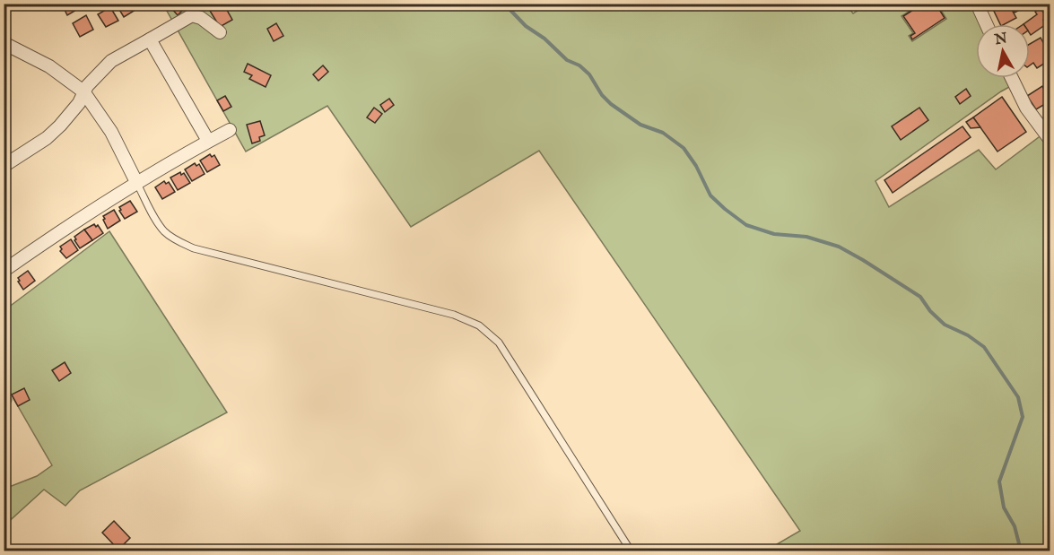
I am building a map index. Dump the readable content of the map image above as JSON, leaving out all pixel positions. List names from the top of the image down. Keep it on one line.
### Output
{"north":"top"}
